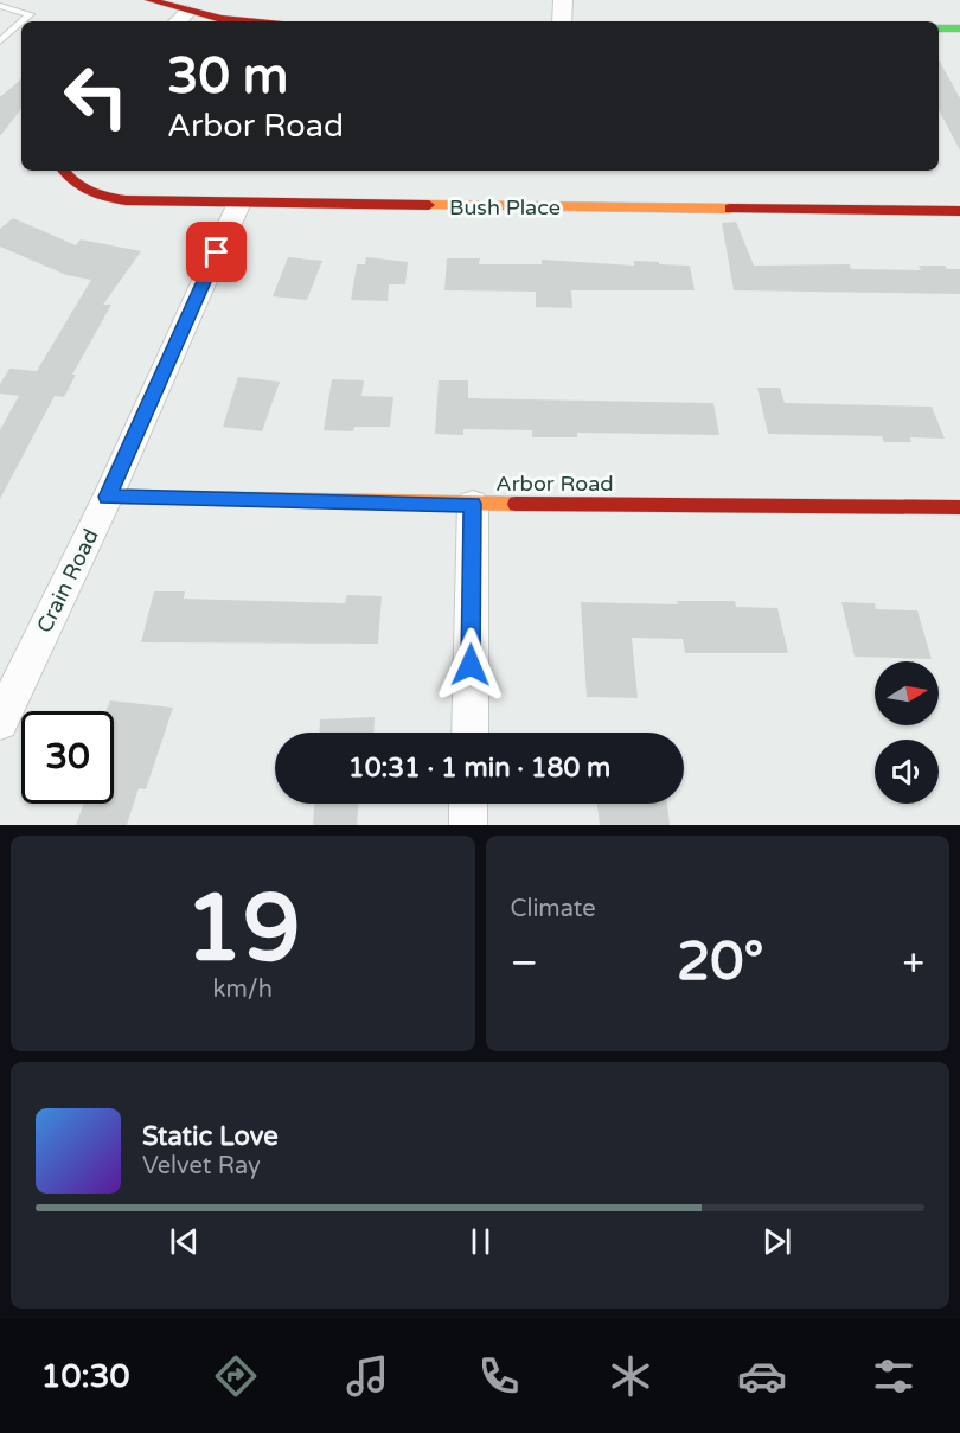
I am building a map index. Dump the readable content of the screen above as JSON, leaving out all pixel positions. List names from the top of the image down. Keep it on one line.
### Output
{"streets":{"street":["Bush Place","Arbor Road","Crain Road"]},"crossings":[["Bush Place","Crain Road"],["Arbor Road","Crain Road"]],"north":"right","page":{"turn":["30 m","Arbor Road"],"limit":"30","trip":"10:31 · 1 min · 180 m","tile":[["19","km/h"],"Climate"],"heat":["−","20°","+"],"song":["Static Love","Velvet Ray"],"tabs":"10:30"}}
